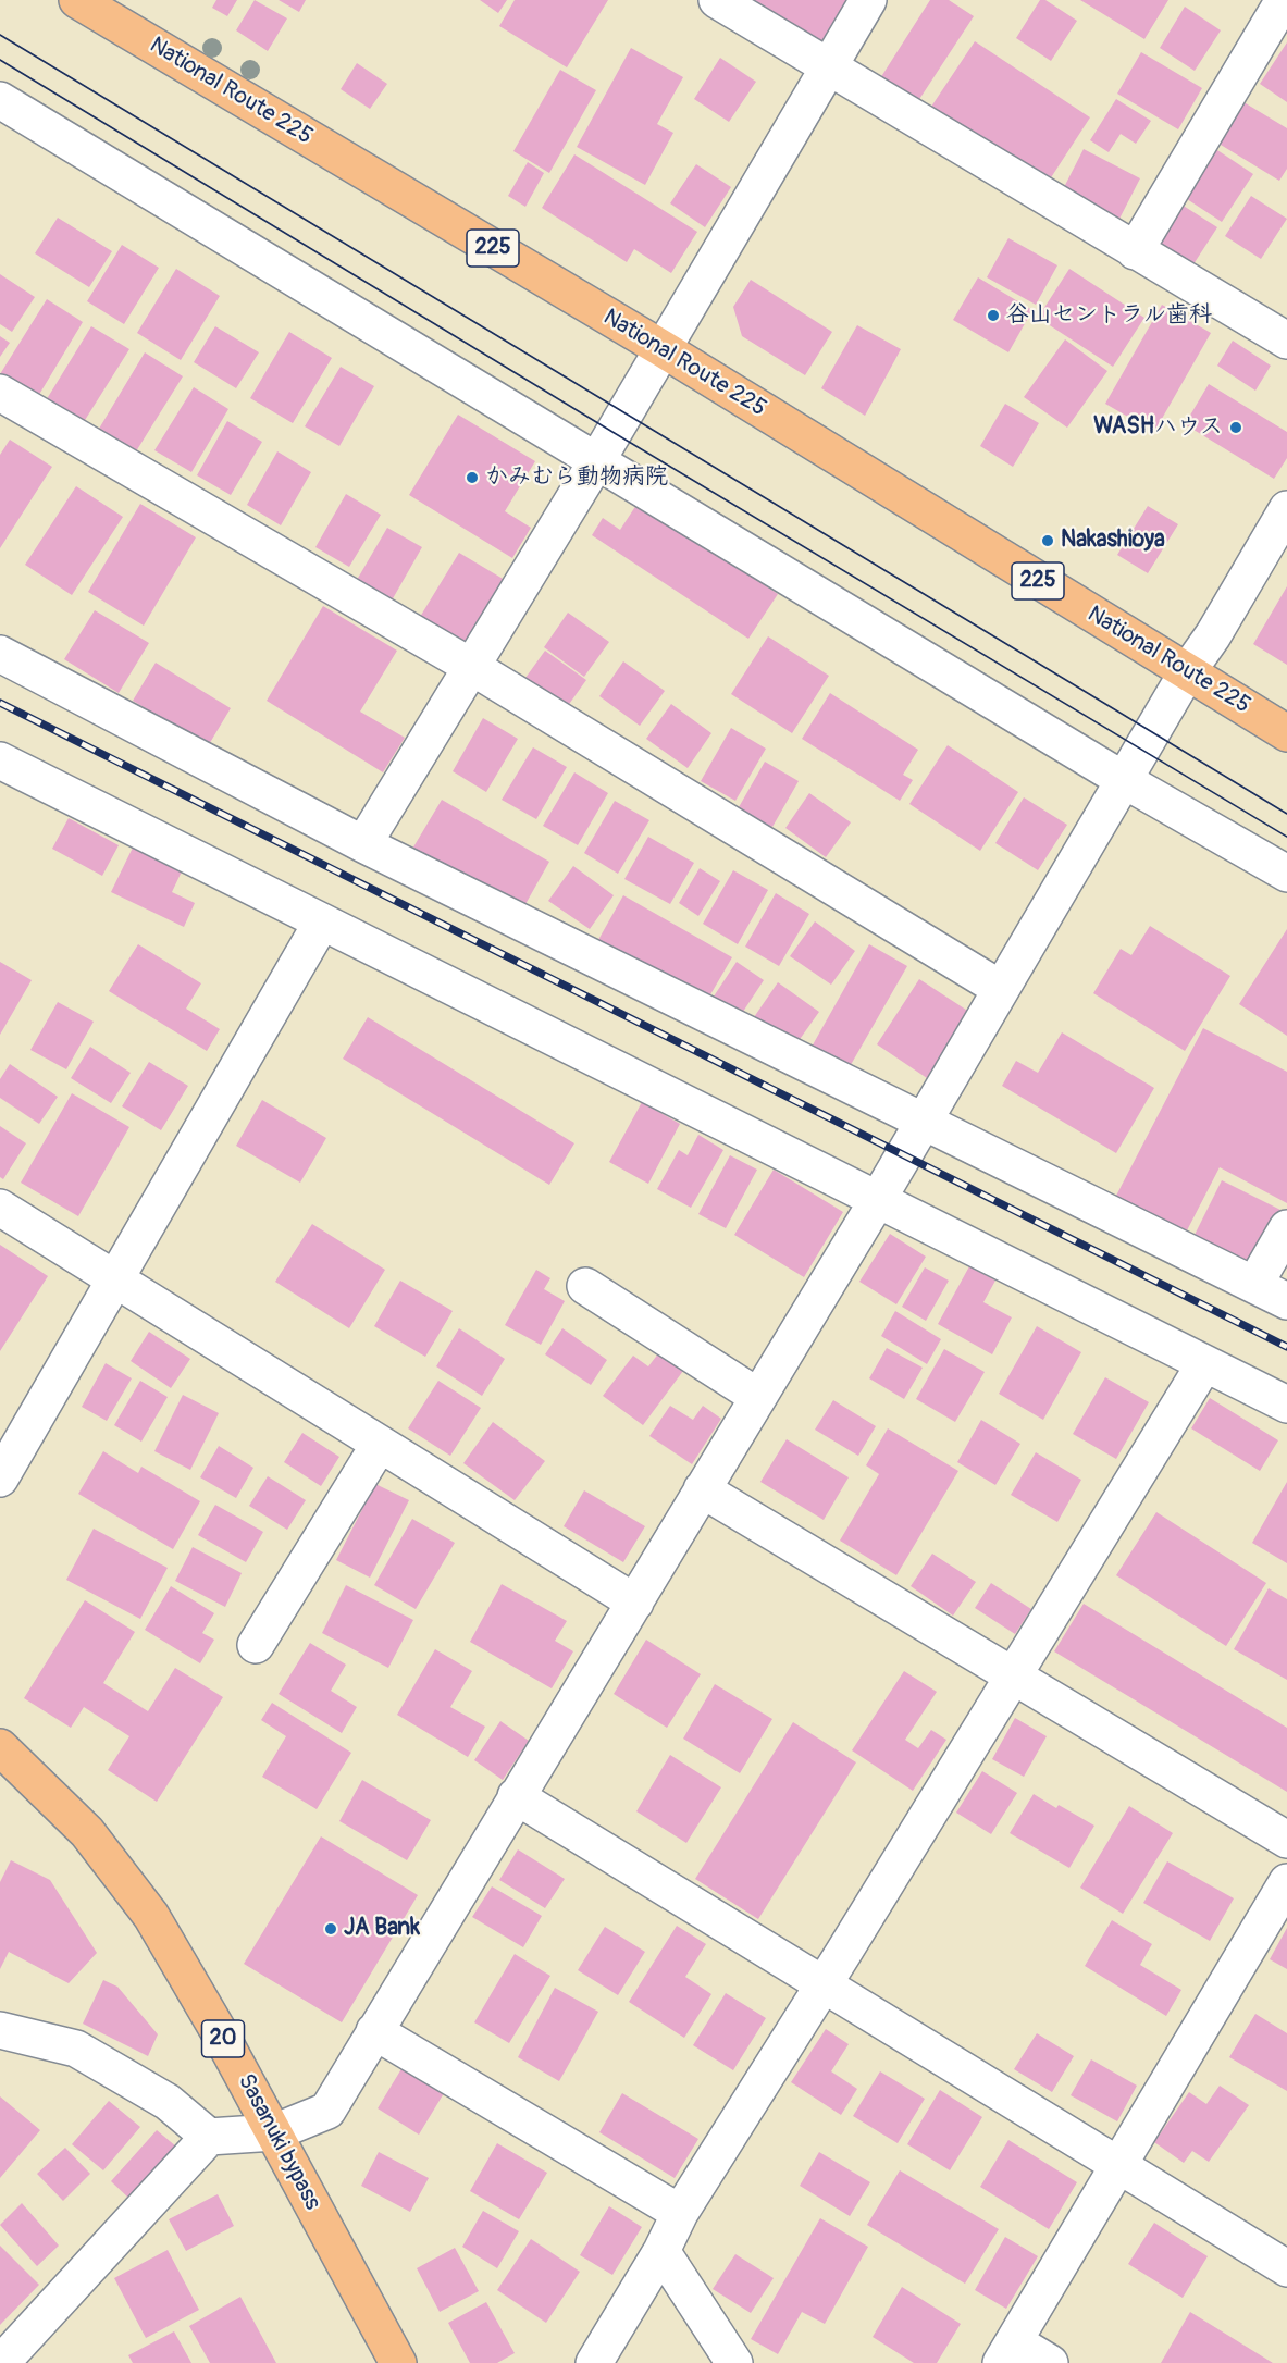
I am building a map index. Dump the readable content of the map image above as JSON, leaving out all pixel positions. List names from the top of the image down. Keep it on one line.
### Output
{"streets":{"main road":["National Route 225","225","20","Sasanuki bypass"]},"places":["谷山セントラル歯科","WASHハウス","かみむら動物病院","Nakashioya","JA Bank"]}
